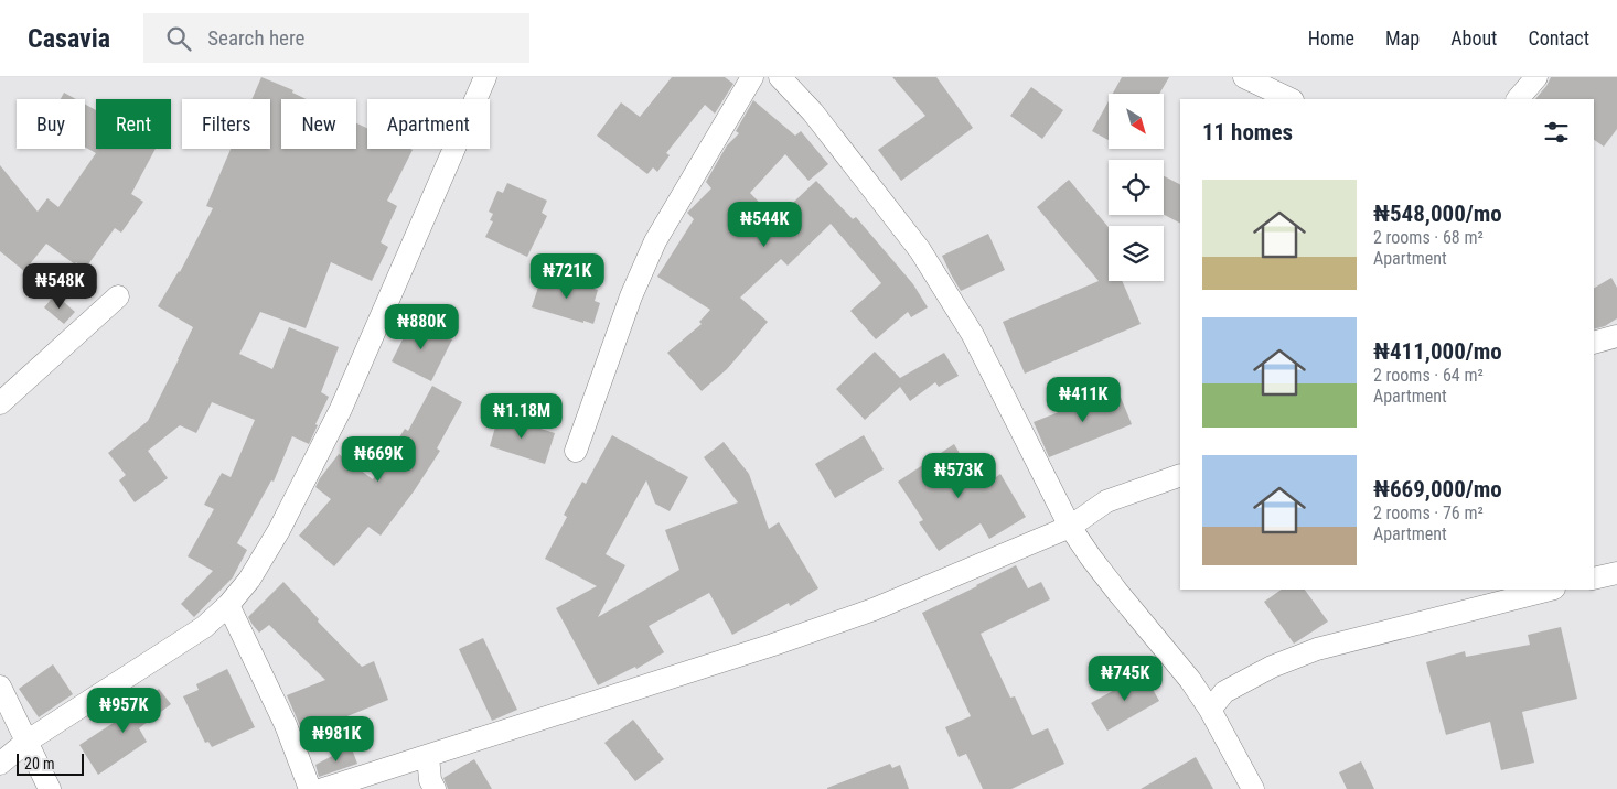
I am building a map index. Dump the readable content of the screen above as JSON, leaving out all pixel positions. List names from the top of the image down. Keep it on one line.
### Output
{"scale_bar":"20 m","north":"bottom right","page":{"header":"Casavia","search":"Search here","nav":["Home","Map","About","Contact"],"chip":["Buy","Rent","Filters","New","Apartment"],"heading":"11 homes","list":[{"name":"₦548,000/mo","note":"2 rooms · 68 m² · Apartment"},{"name":"₦411,000/mo","note":"2 rooms · 64 m² · Apartment"},{"name":"₦669,000/mo","note":"2 rooms · 76 m² · Apartment"}],"price":["₦544K","₦721K","₦548K","₦880K","₦411K","₦1.18M","₦669K","₦573K","₦745K","₦957K","₦981K"],"scale":"20 m"}}
